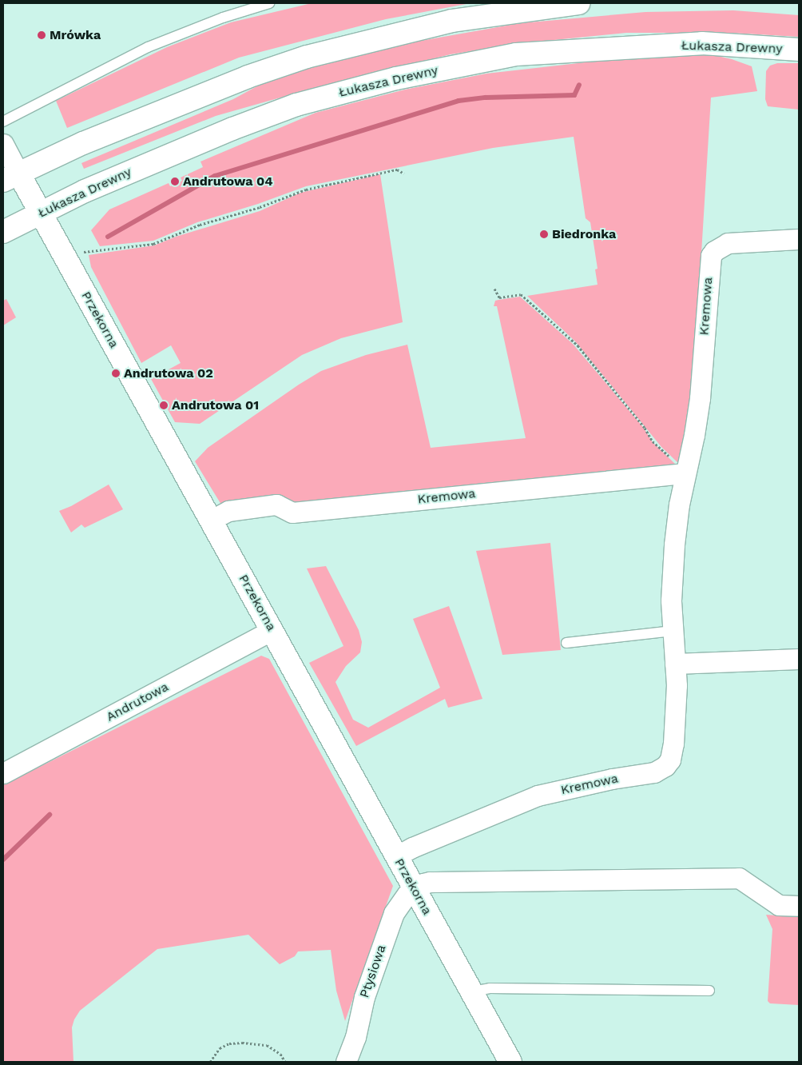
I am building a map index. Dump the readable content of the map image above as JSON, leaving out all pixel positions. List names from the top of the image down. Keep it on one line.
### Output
{"streets":{"main road":["Łukasza Drewny","Przekorna"],"street":["Kremowa","Andrutowa","Ptysiowa"]},"crossings":[["Łukasza Drewny","Przekorna"],["Kremowa","Przekorna"],["Przekorna","Andrutowa"],["Przekorna","Ptysiowa"]],"places":["Mrówka","Andrutowa 04","Biedronka","Andrutowa 02","Andrutowa 01"]}
